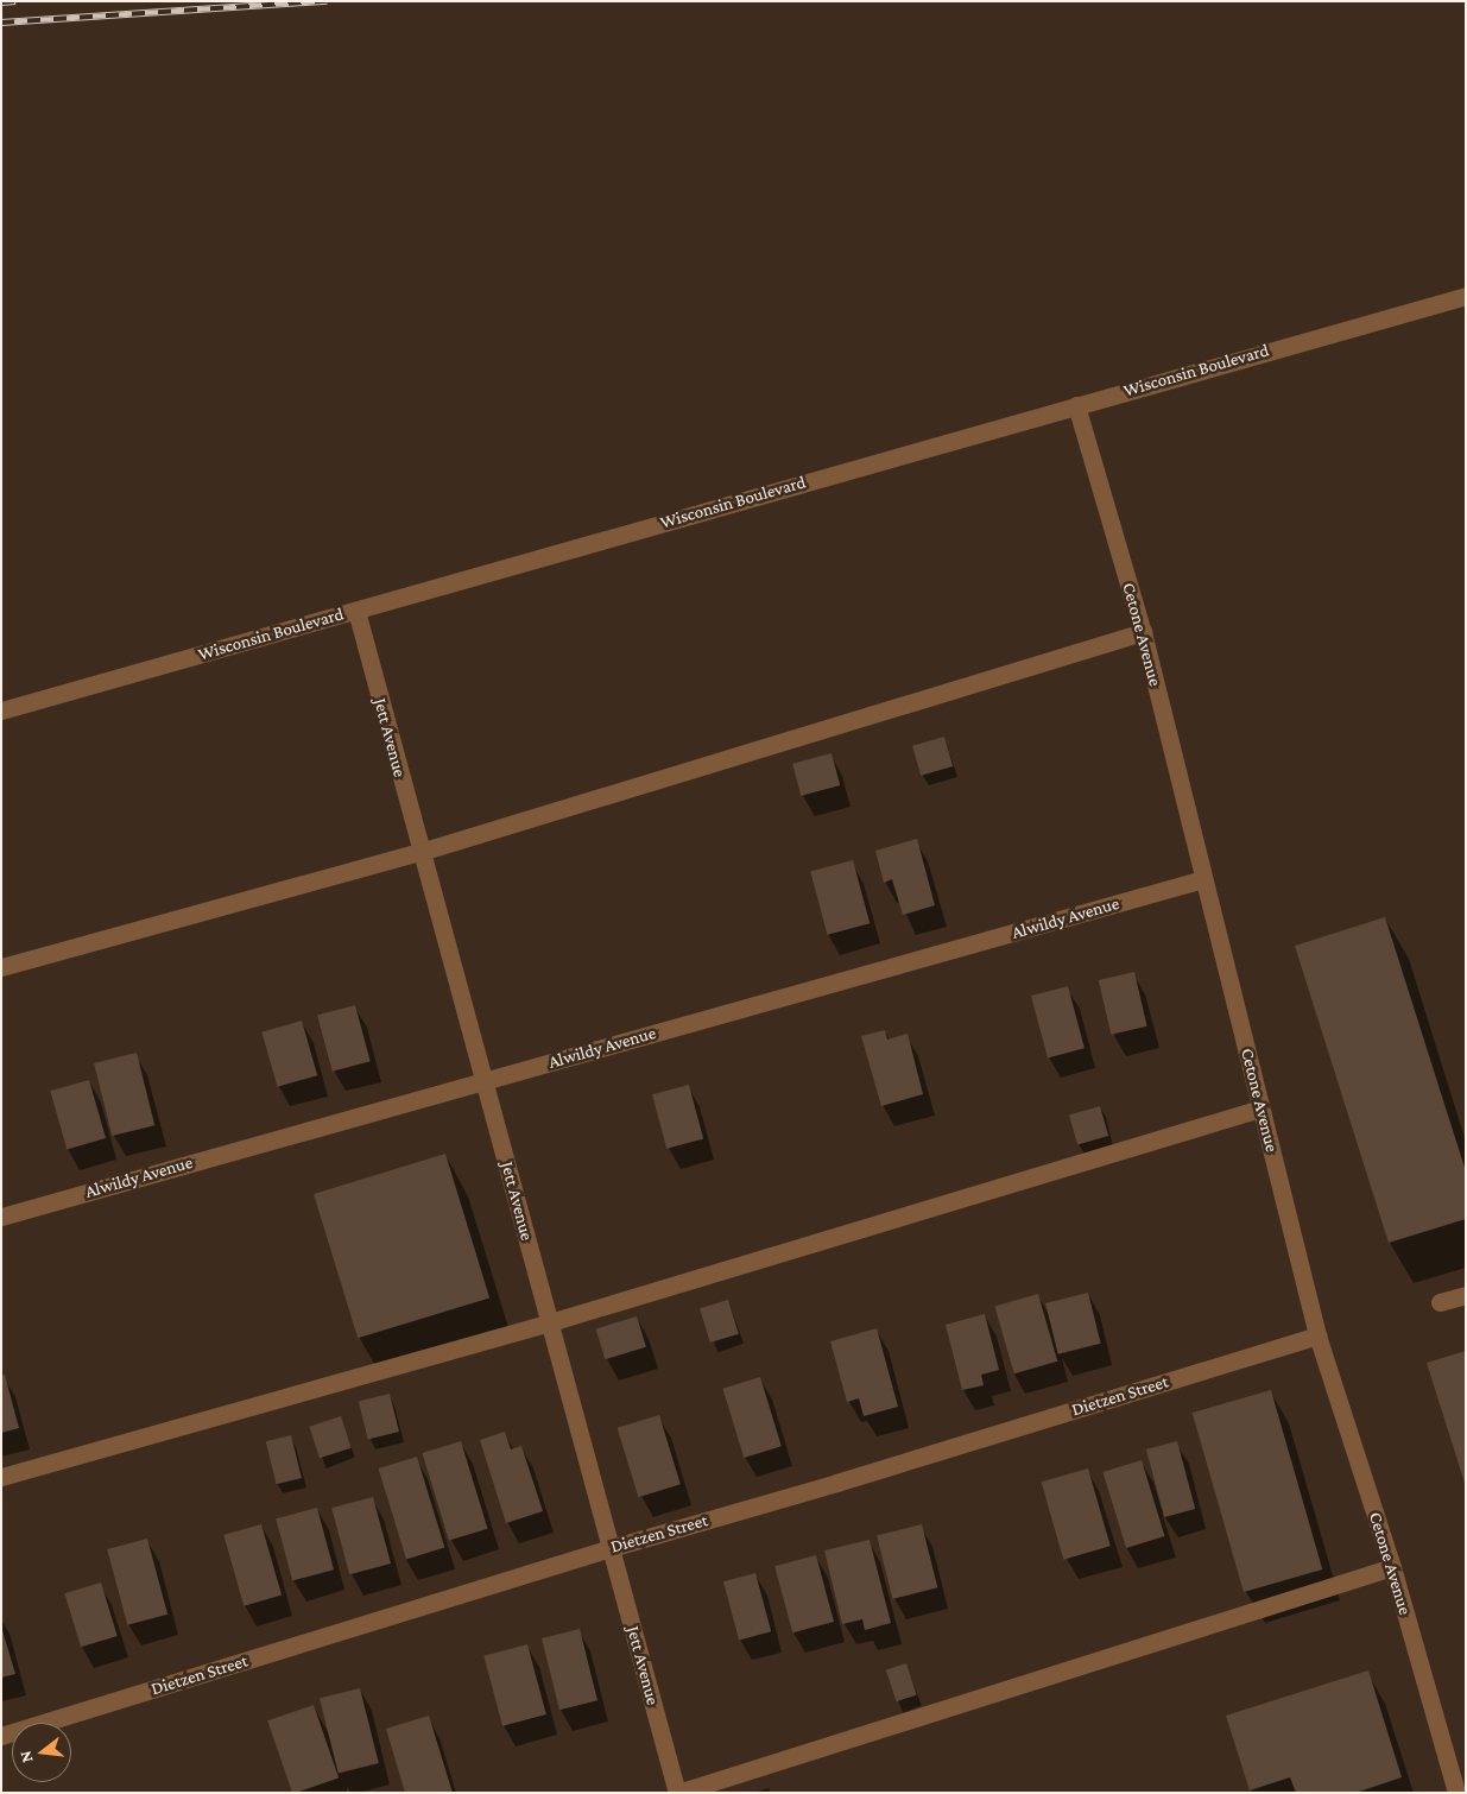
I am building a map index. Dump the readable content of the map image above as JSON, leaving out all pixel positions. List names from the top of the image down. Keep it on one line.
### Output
{"streets":{"street":["Wisconsin Boulevard","Cetone Avenue","Jett Avenue","Alwildy Avenue","Dietzen Street"]},"crossings":[["Wisconsin Boulevard","Cetone Avenue"],["Wisconsin Boulevard","Jett Avenue"],["Cetone Avenue","Alwildy Avenue"],["Cetone Avenue","Dietzen Street"],["Jett Avenue","Alwildy Avenue"],["Jett Avenue","Dietzen Street"]],"north":"left"}
